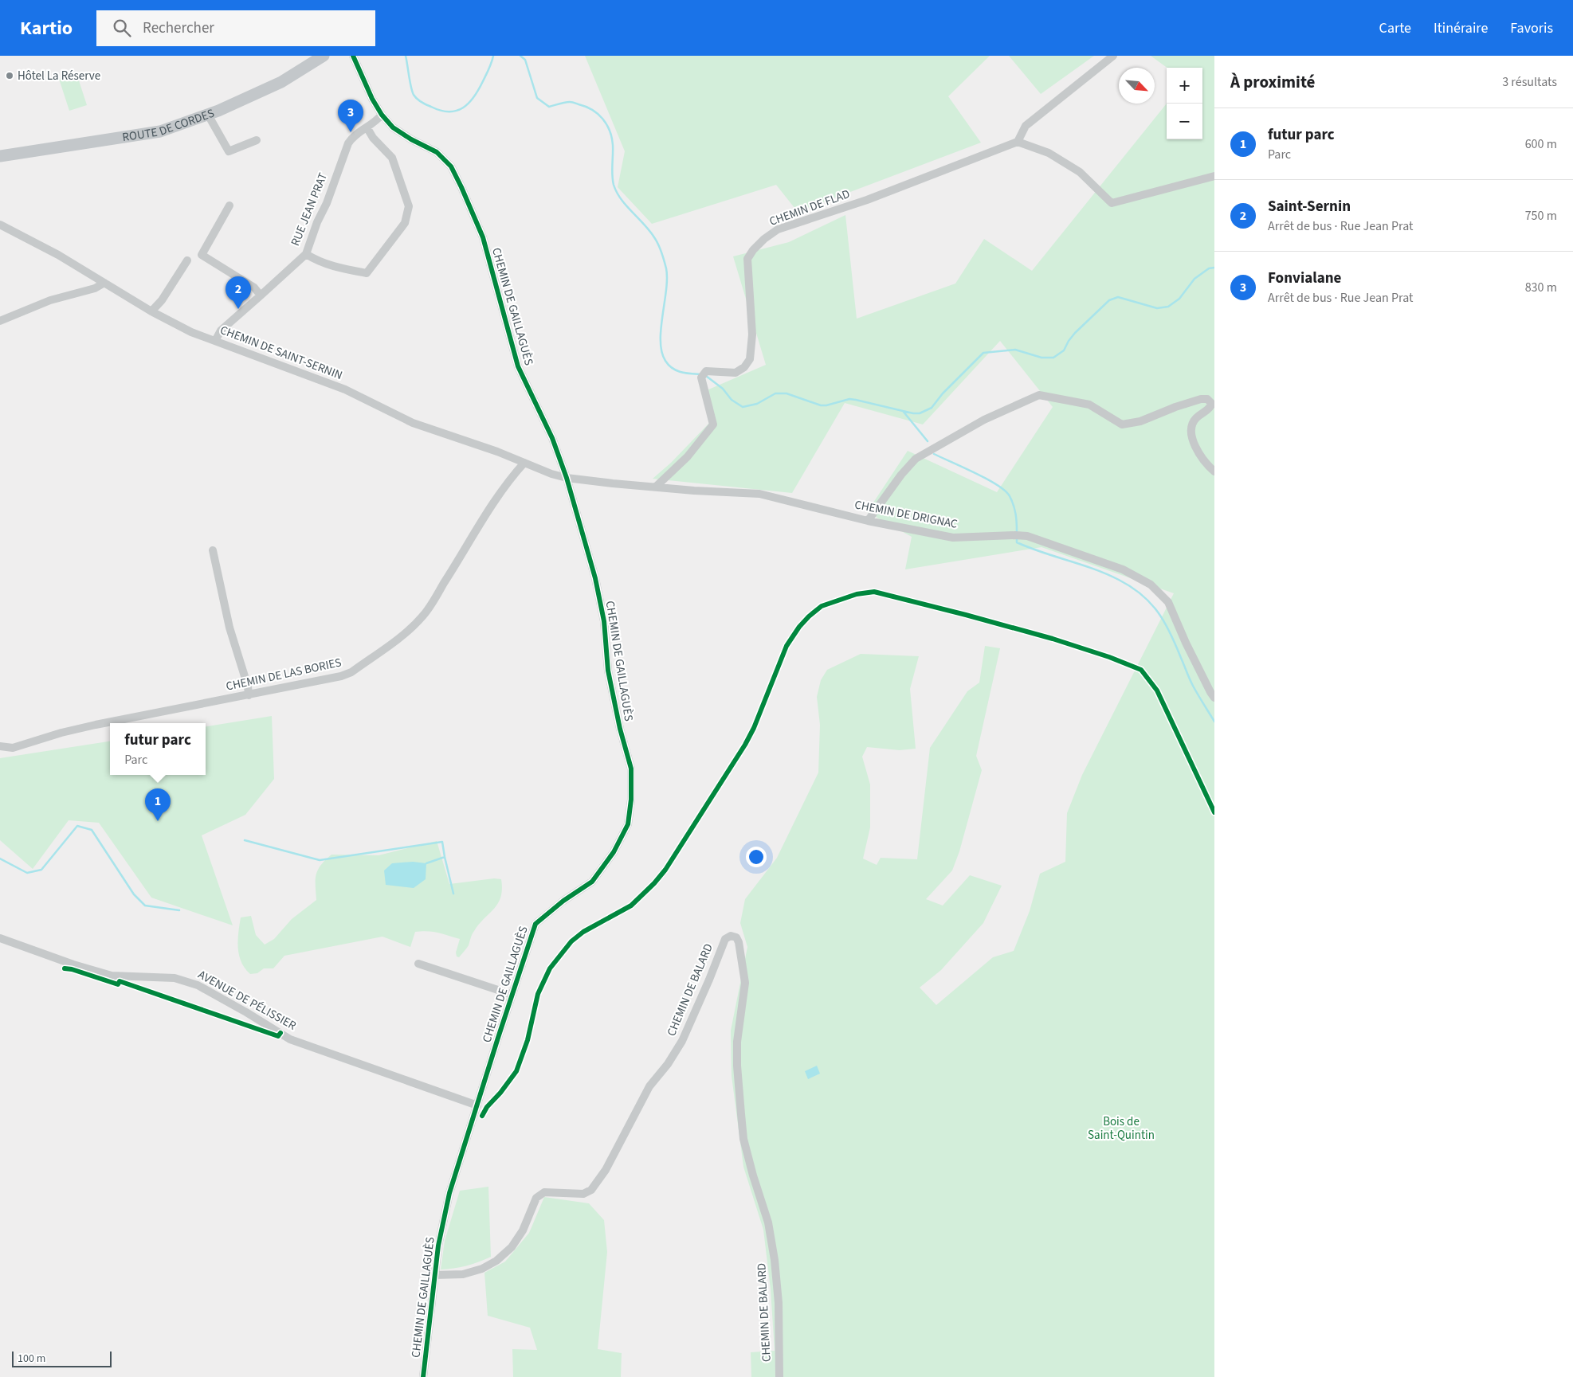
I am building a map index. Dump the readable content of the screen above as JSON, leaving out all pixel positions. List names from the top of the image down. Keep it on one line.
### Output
{"streets":{"main road":["ROUTE DE CORDES"],"street":["CHEMIN DE FLAD","RUE JEAN PRAT","CHEMIN DE GAILLAGUÈS","CHEMIN DE SAINT-SERNIN","CHEMIN DE DRIGNAC","CHEMIN DE LAS BORIES","CHEMIN DE BALARD","AVENUE DE PÉLISSIER"]},"crossings":[["CHEMIN DE FLAD","CHEMIN DE DRIGNAC"],["RUE JEAN PRAT","CHEMIN DE GAILLAGUÈS"],["RUE JEAN PRAT","CHEMIN DE SAINT-SERNIN"],["CHEMIN DE GAILLAGUÈS","CHEMIN DE SAINT-SERNIN"],["CHEMIN DE GAILLAGUÈS","CHEMIN DE DRIGNAC"],["CHEMIN DE GAILLAGUÈS","CHEMIN DE BALARD"],["CHEMIN DE GAILLAGUÈS","AVENUE DE PÉLISSIER"],["CHEMIN DE SAINT-SERNIN","CHEMIN DE DRIGNAC"],["CHEMIN DE SAINT-SERNIN","CHEMIN DE LAS BORIES"]],"parks":["Bois de Saint-Quintin"],"places":["Hôtel La Réserve"],"scale_bar":"100 m","north":"bottom right","page":{"header":"Kartio","search":"Rechercher","nav":["Carte","Itinéraire","Favoris"],"heading":["À proximité","3 résultats"],"map_buttons":["+","−"],"pins":["3","2","1"],"list":[{"mark":"1","name":"futur parc","note":"Parc","value":"600 m"},{"mark":"2","name":"Saint-Sernin","note":"Arrêt de bus · Rue Jean Prat","value":"750 m"},{"mark":"3","name":"Fonvialane","note":"Arrêt de bus · Rue Jean Prat","value":"830 m"}],"popup":["futur parc","Parc"],"scale":"100 m"}}
